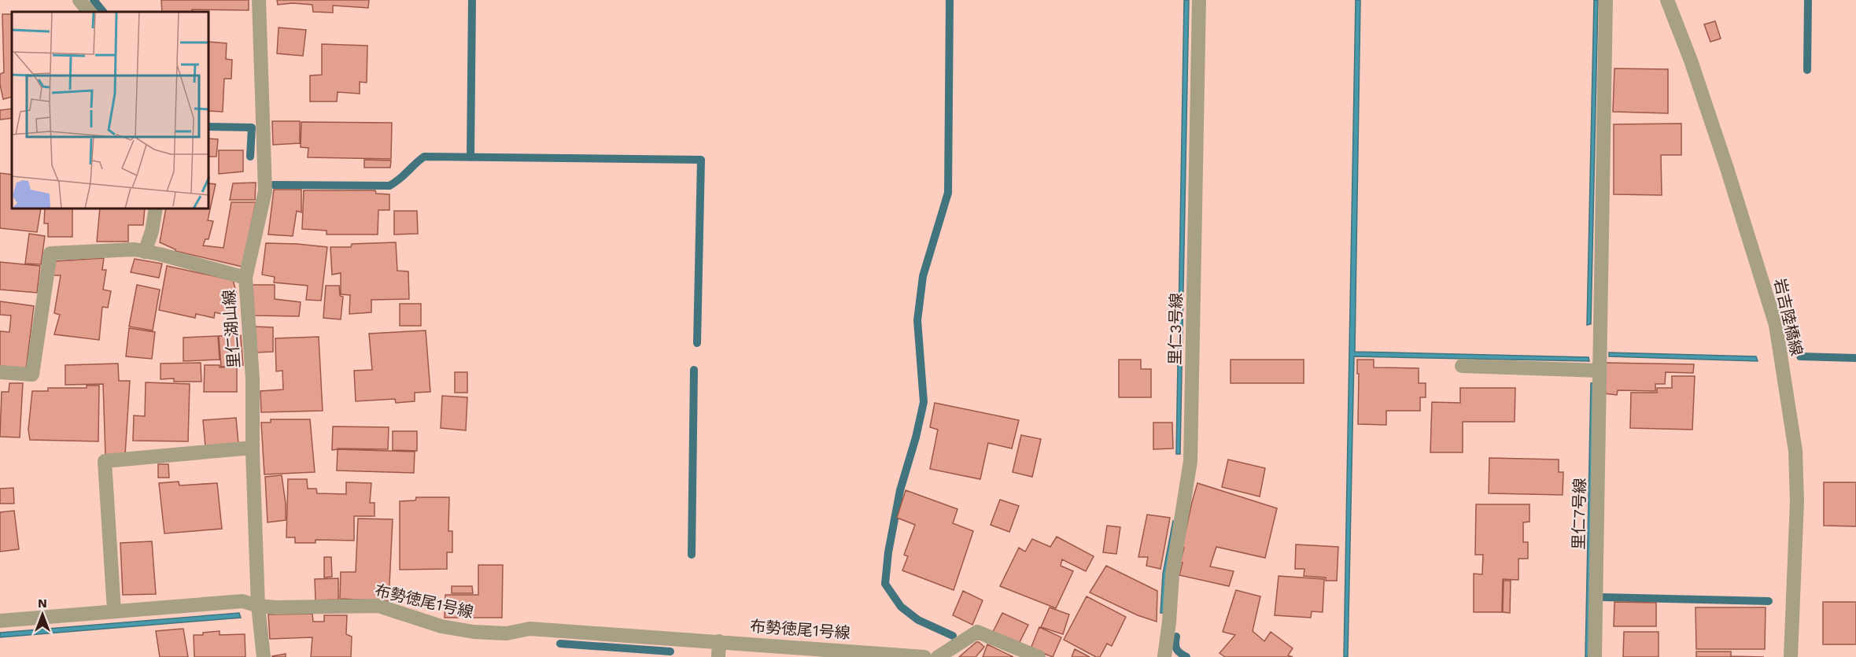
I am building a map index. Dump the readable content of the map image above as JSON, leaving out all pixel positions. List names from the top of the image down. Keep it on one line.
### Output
{"streets":{"street":["岩吉陸橋線","里仁湖山線","里仁3号線","里仁7号線","布勢徳尾1号線"]},"crossings":[["里仁湖山線","布勢徳尾1号線"]],"north":"top"}
